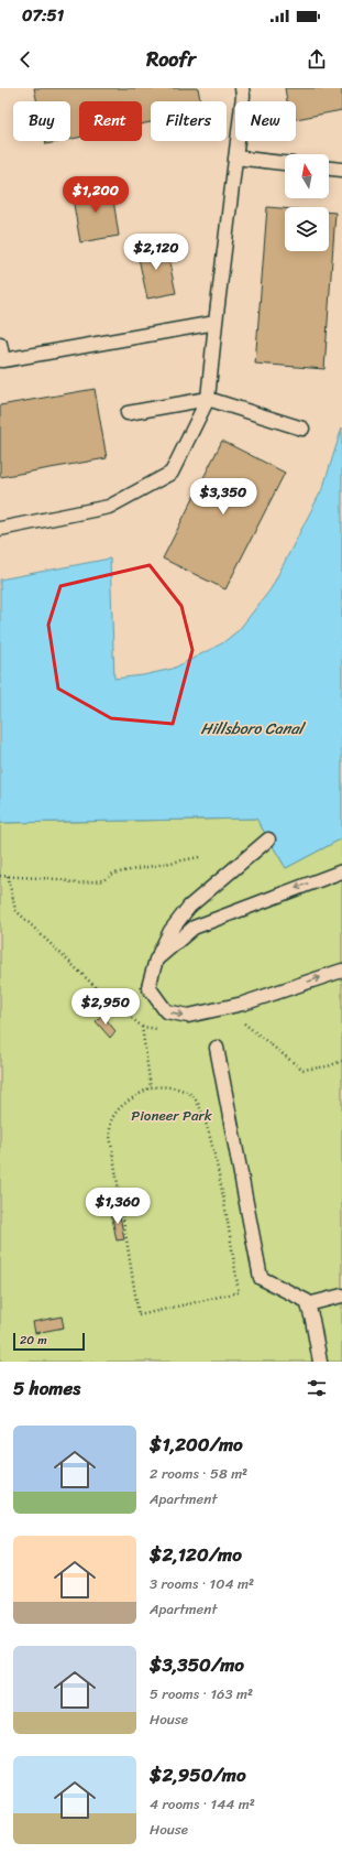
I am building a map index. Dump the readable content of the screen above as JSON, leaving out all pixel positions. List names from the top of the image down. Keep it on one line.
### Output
{"water":["Hillsboro Canal"],"parks":["Pioneer Park"],"scale_bar":"20 m","north":"top","page":{"status":"07:51","header":"Roofr","chip":["Buy","Rent","Filters","New"],"price":["$1,200","$2,120","$3,350","$2,950","$1,360"],"scale":"20 m","heading":"5 homes","list":[{"name":"$1,200/mo","note":"2 rooms · 58 m² · Apartment"},{"name":"$2,120/mo","note":"3 rooms · 104 m² · Apartment"},{"name":"$3,350/mo","note":"5 rooms · 163 m² · House"},{"name":"$2,950/mo","note":"4 rooms · 144 m² · House"}]}}
